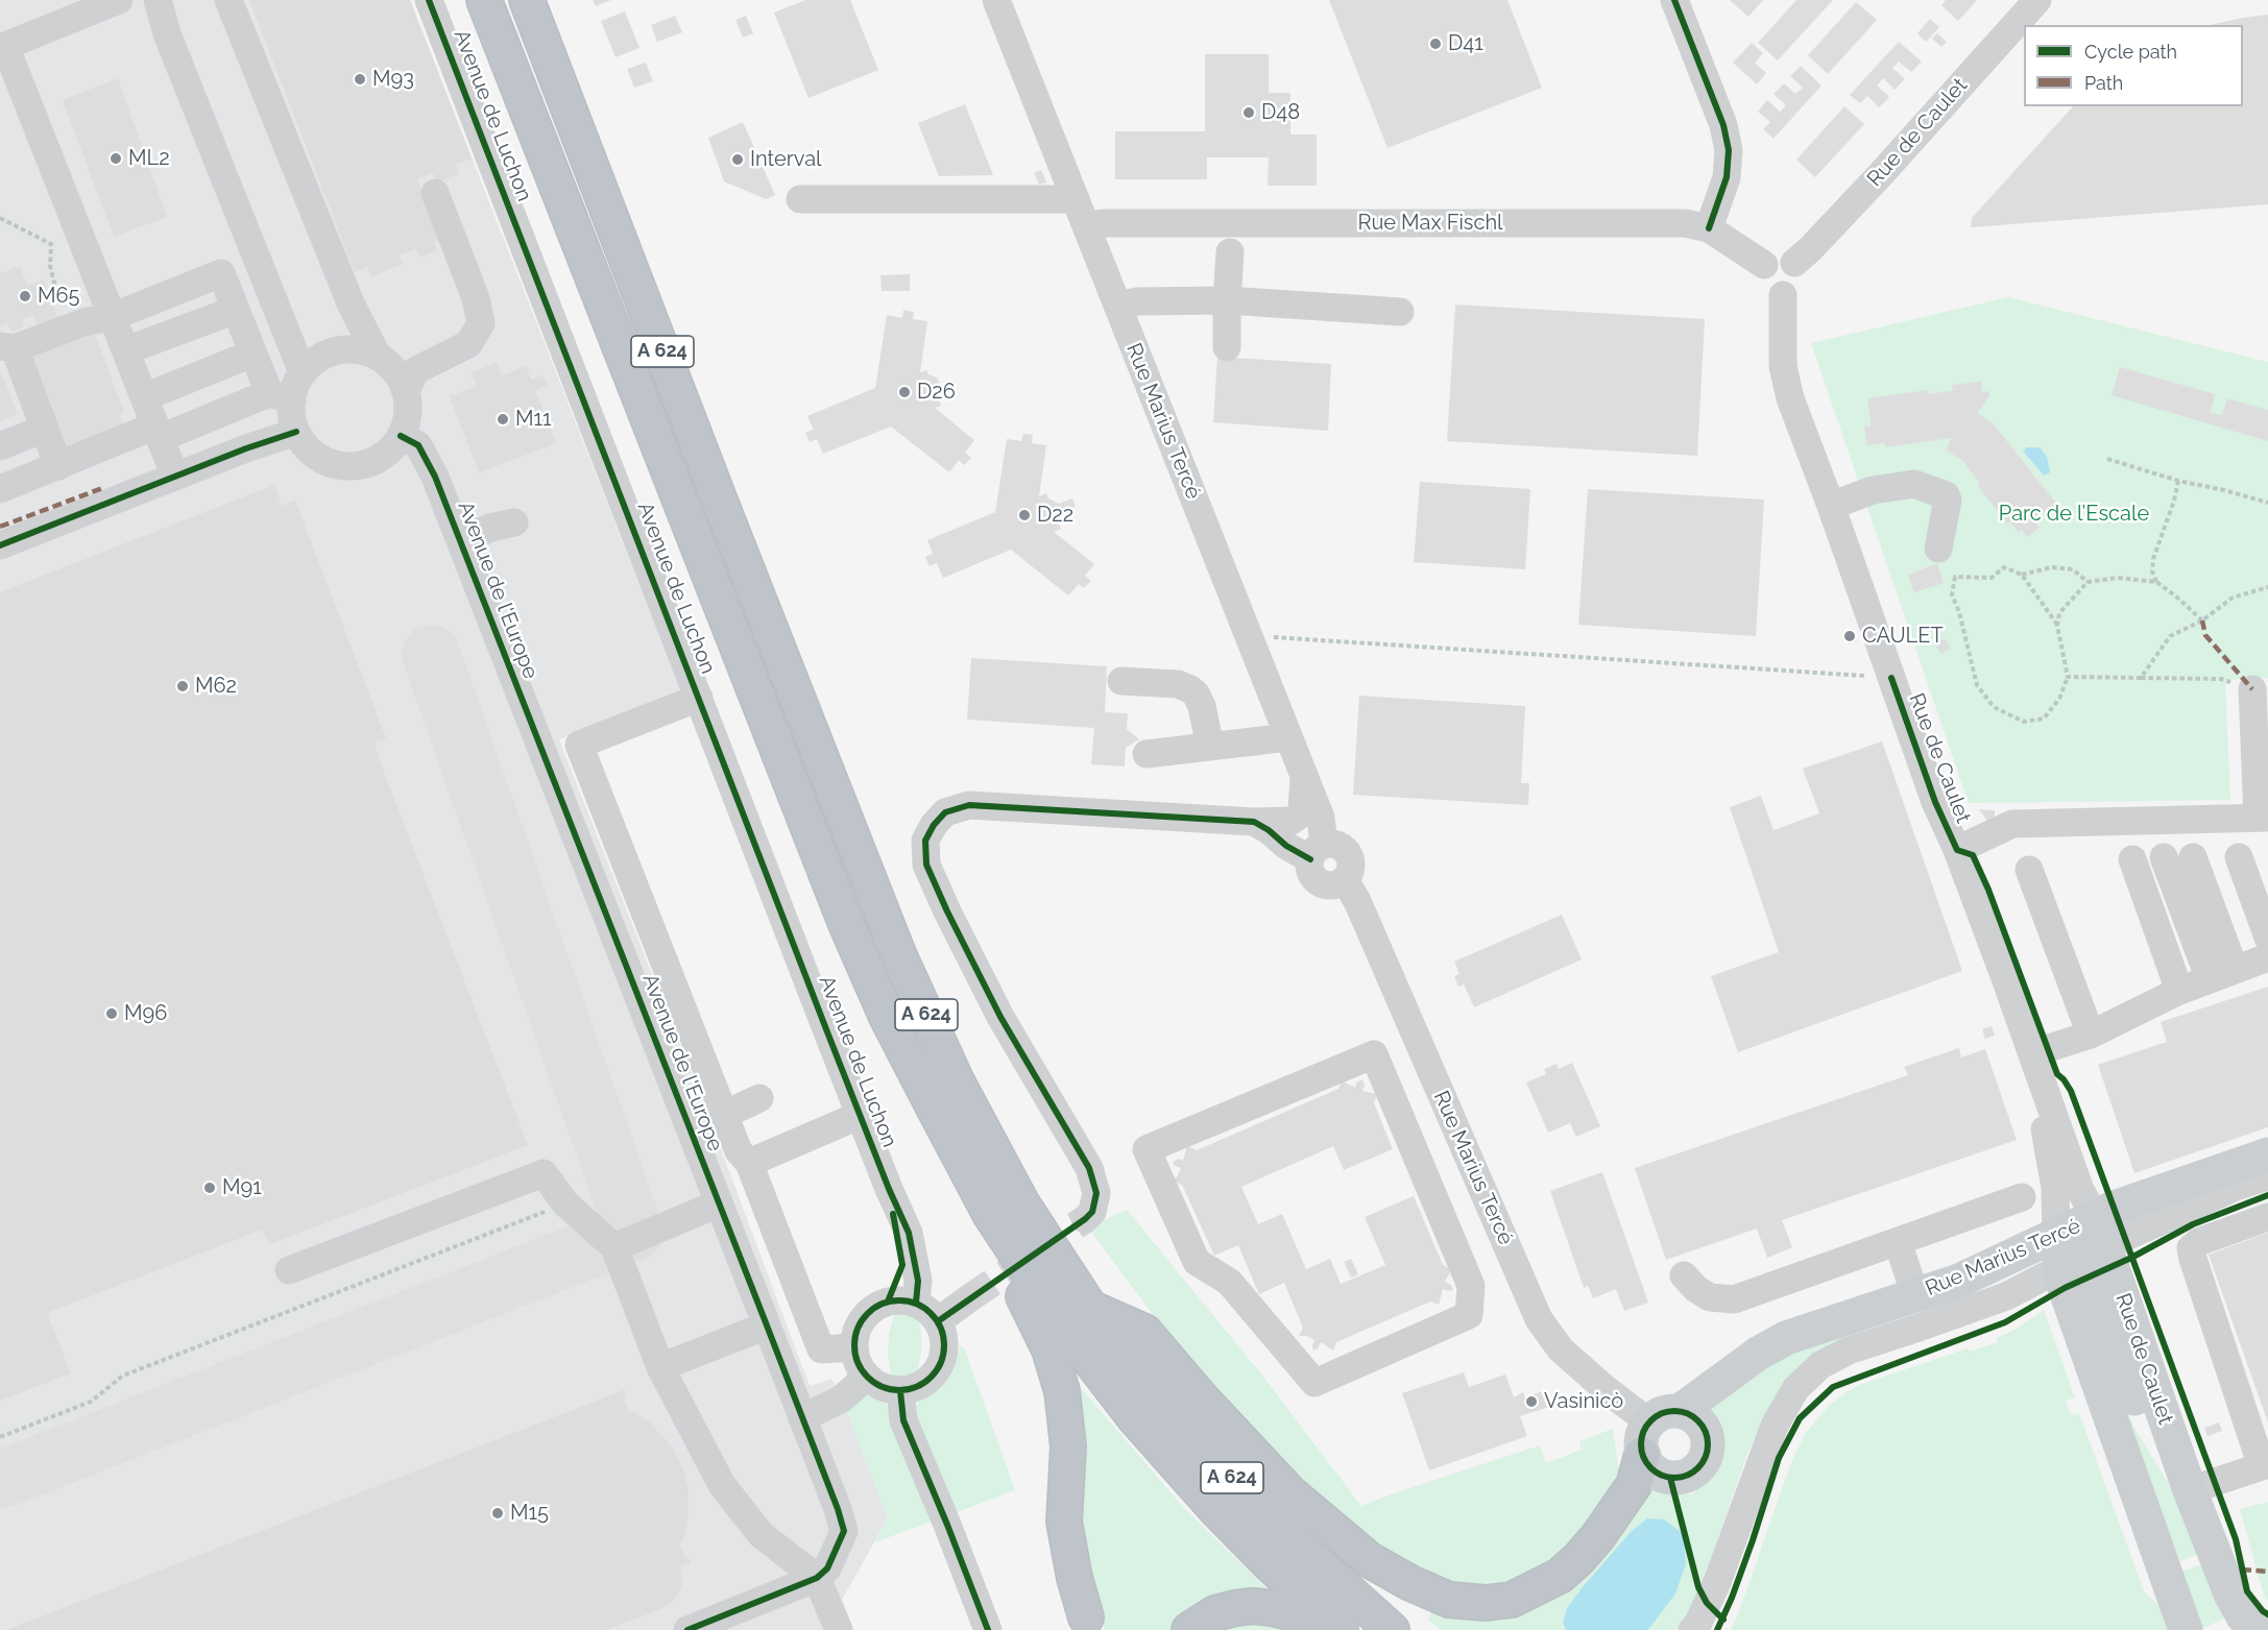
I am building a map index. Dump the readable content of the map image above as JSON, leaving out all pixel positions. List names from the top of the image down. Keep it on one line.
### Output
{"streets":{"highway":["A 624"],"main road":["Rue de Caulet","Rue Marius Tercé"],"street":["Avenue de Luchon","Rue Max Fischl","Avenue de l'Europe"]},"crossings":[["Rue de Caulet","Rue Max Fischl"],["Rue de Caulet","Rue Marius Tercé"],["Rue Max Fischl","Rue Marius Tercé"]],"parks":["Parc de l’Escale"],"places":["D41","M93","D48","ML2","Interval","M65","D26","M11","D22","CAULET","M62","M96","M91","Vasinicò","M15"],"legend":["Cycle path","Path"]}
